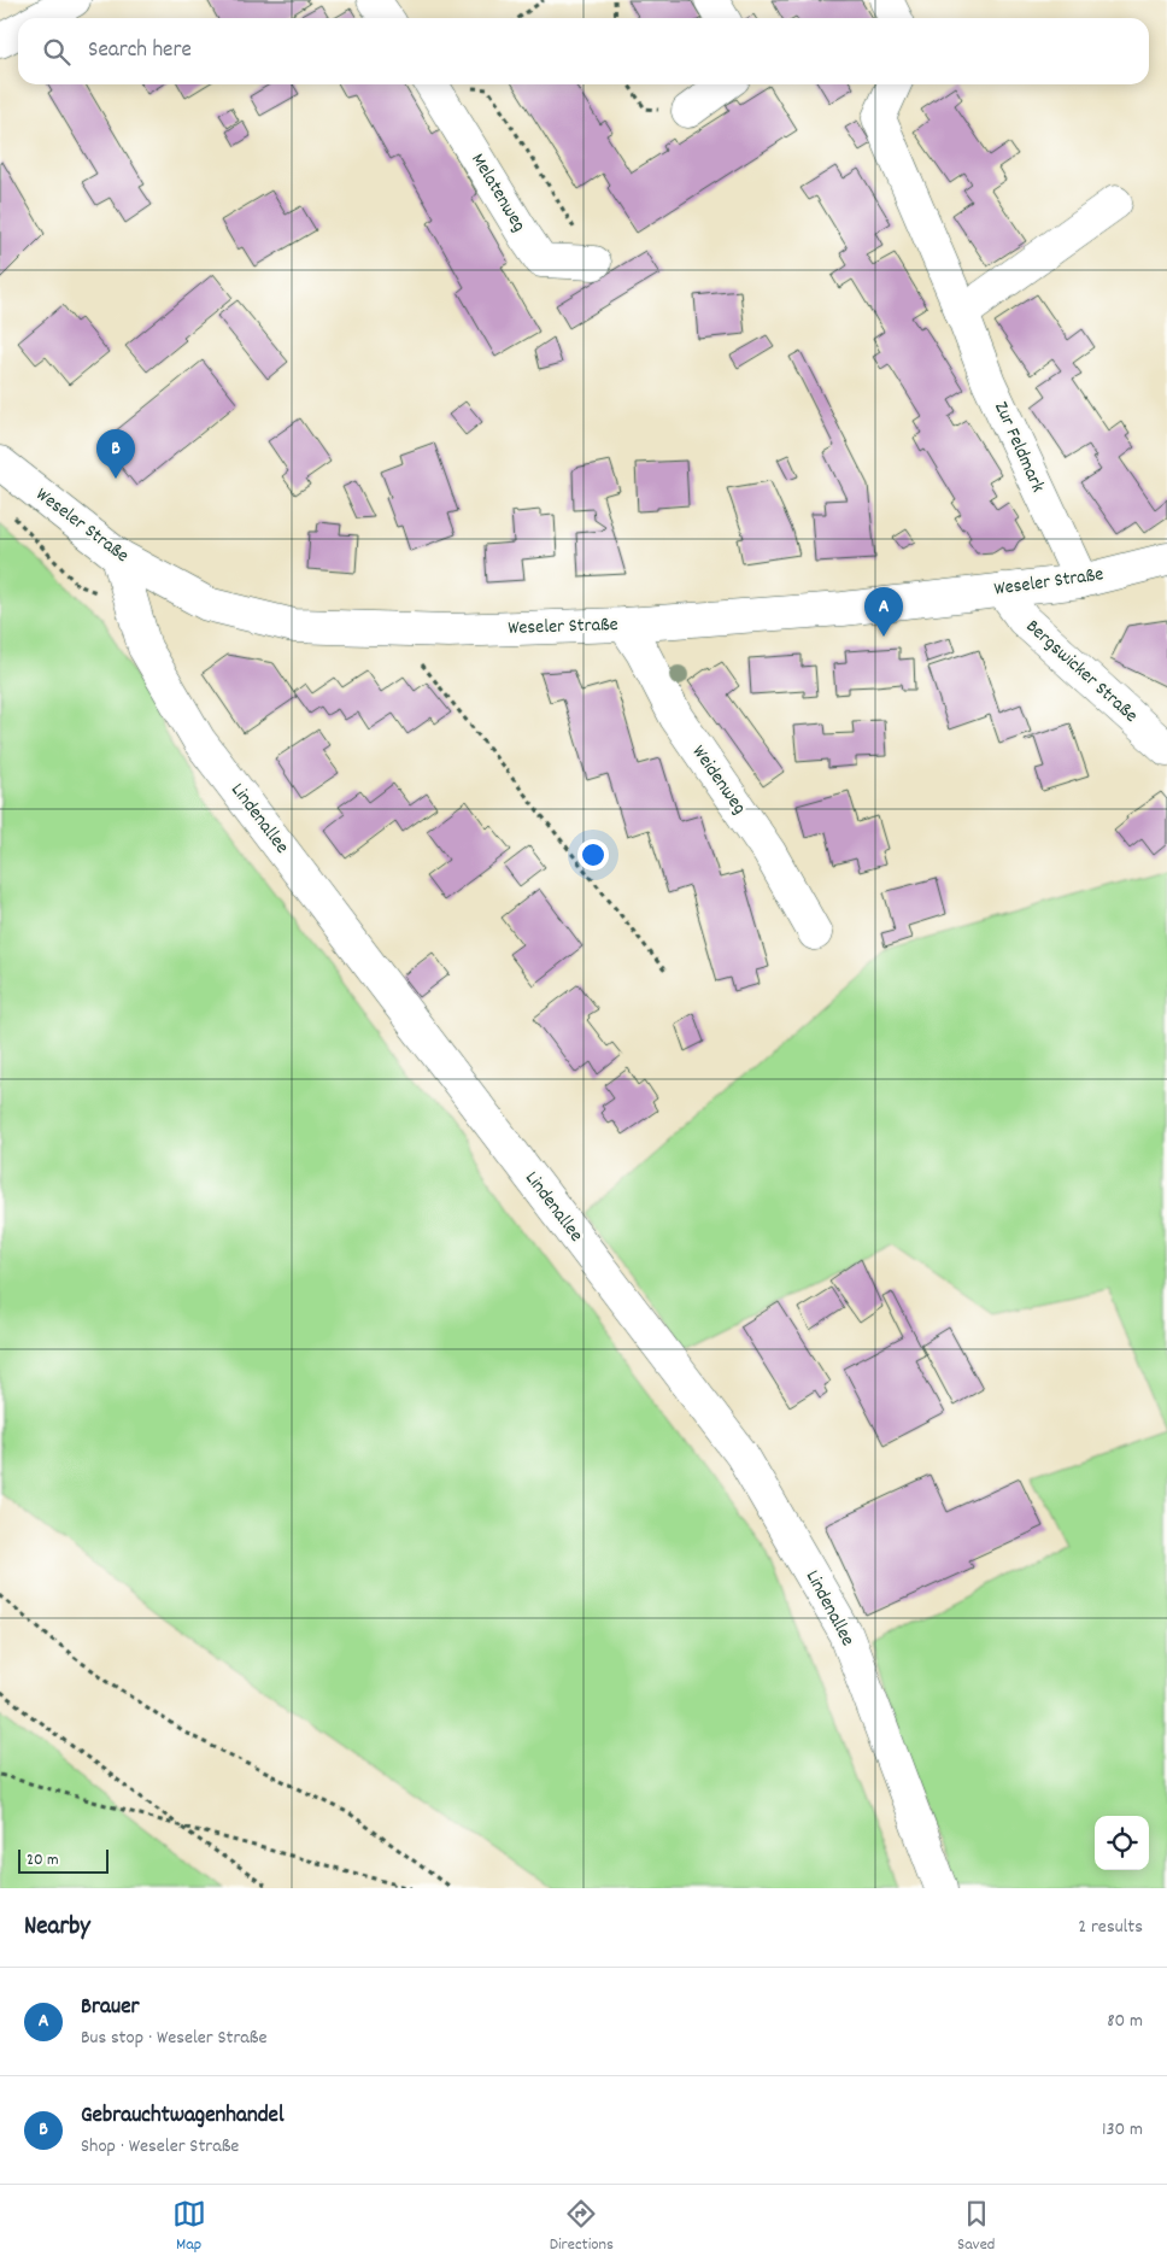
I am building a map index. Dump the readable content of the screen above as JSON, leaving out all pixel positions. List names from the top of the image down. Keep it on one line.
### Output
{"streets":{"street":["Melatenweg","Zur Feldmark","Weseler Straße","Bergswicker Straße","Weidenweg","Lindenallee"]},"crossings":[["Zur Feldmark","Weseler Straße"],["Weseler Straße","Bergswicker Straße"],["Weseler Straße","Weidenweg"],["Weseler Straße","Lindenallee"]],"scale_bar":"20 m","page":{"search":"Search here","pins":["B","A"],"scale":"20 m","heading":["Nearby","2 results"],"list":[{"mark":"A","name":"Brauer","note":"Bus stop · Weseler Straße","value":"80 m"},{"mark":"B","name":"Gebrauchtwagenhandel","note":"Shop · Weseler Straße","value":"130 m"}],"nav":["Map","Directions","Saved"]}}
